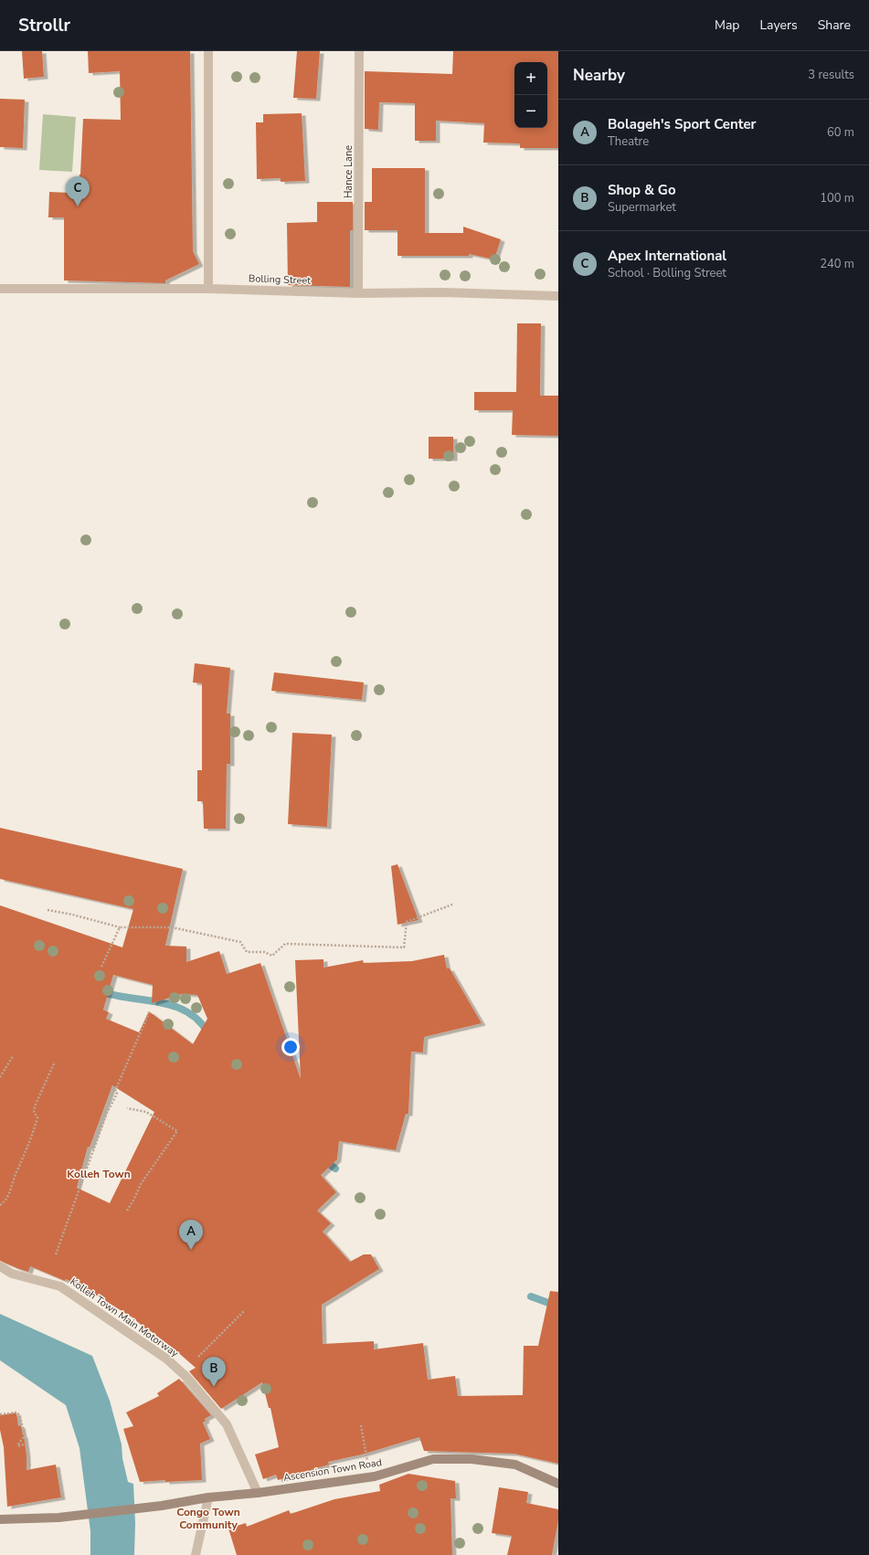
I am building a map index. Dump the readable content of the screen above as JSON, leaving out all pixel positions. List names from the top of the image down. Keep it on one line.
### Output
{"streets":{"main road":["Ascension Town Road"],"street":["Hance Lane","Bolling Street","Kolleh Town Main Motorway"]},"crossings":[["Hance Lane","Bolling Street"],["Kolleh Town Main Motorway","Ascension Town Road"]],"districts":["Kolleh Town","Congo Town Community"],"page":{"header":"Strollr","nav":["Map","Layers","Share"],"heading":["Nearby","3 results"],"map_buttons":["+","−"],"list":[{"mark":"A","name":"Bolageh's Sport Center","note":"Theatre","value":"60 m"},{"mark":"B","name":"Shop & Go","note":"Supermarket","value":"100 m"},{"mark":"C","name":"Apex International","note":"School · Bolling Street","value":"240 m"}],"pins":["C","A","B"]}}
